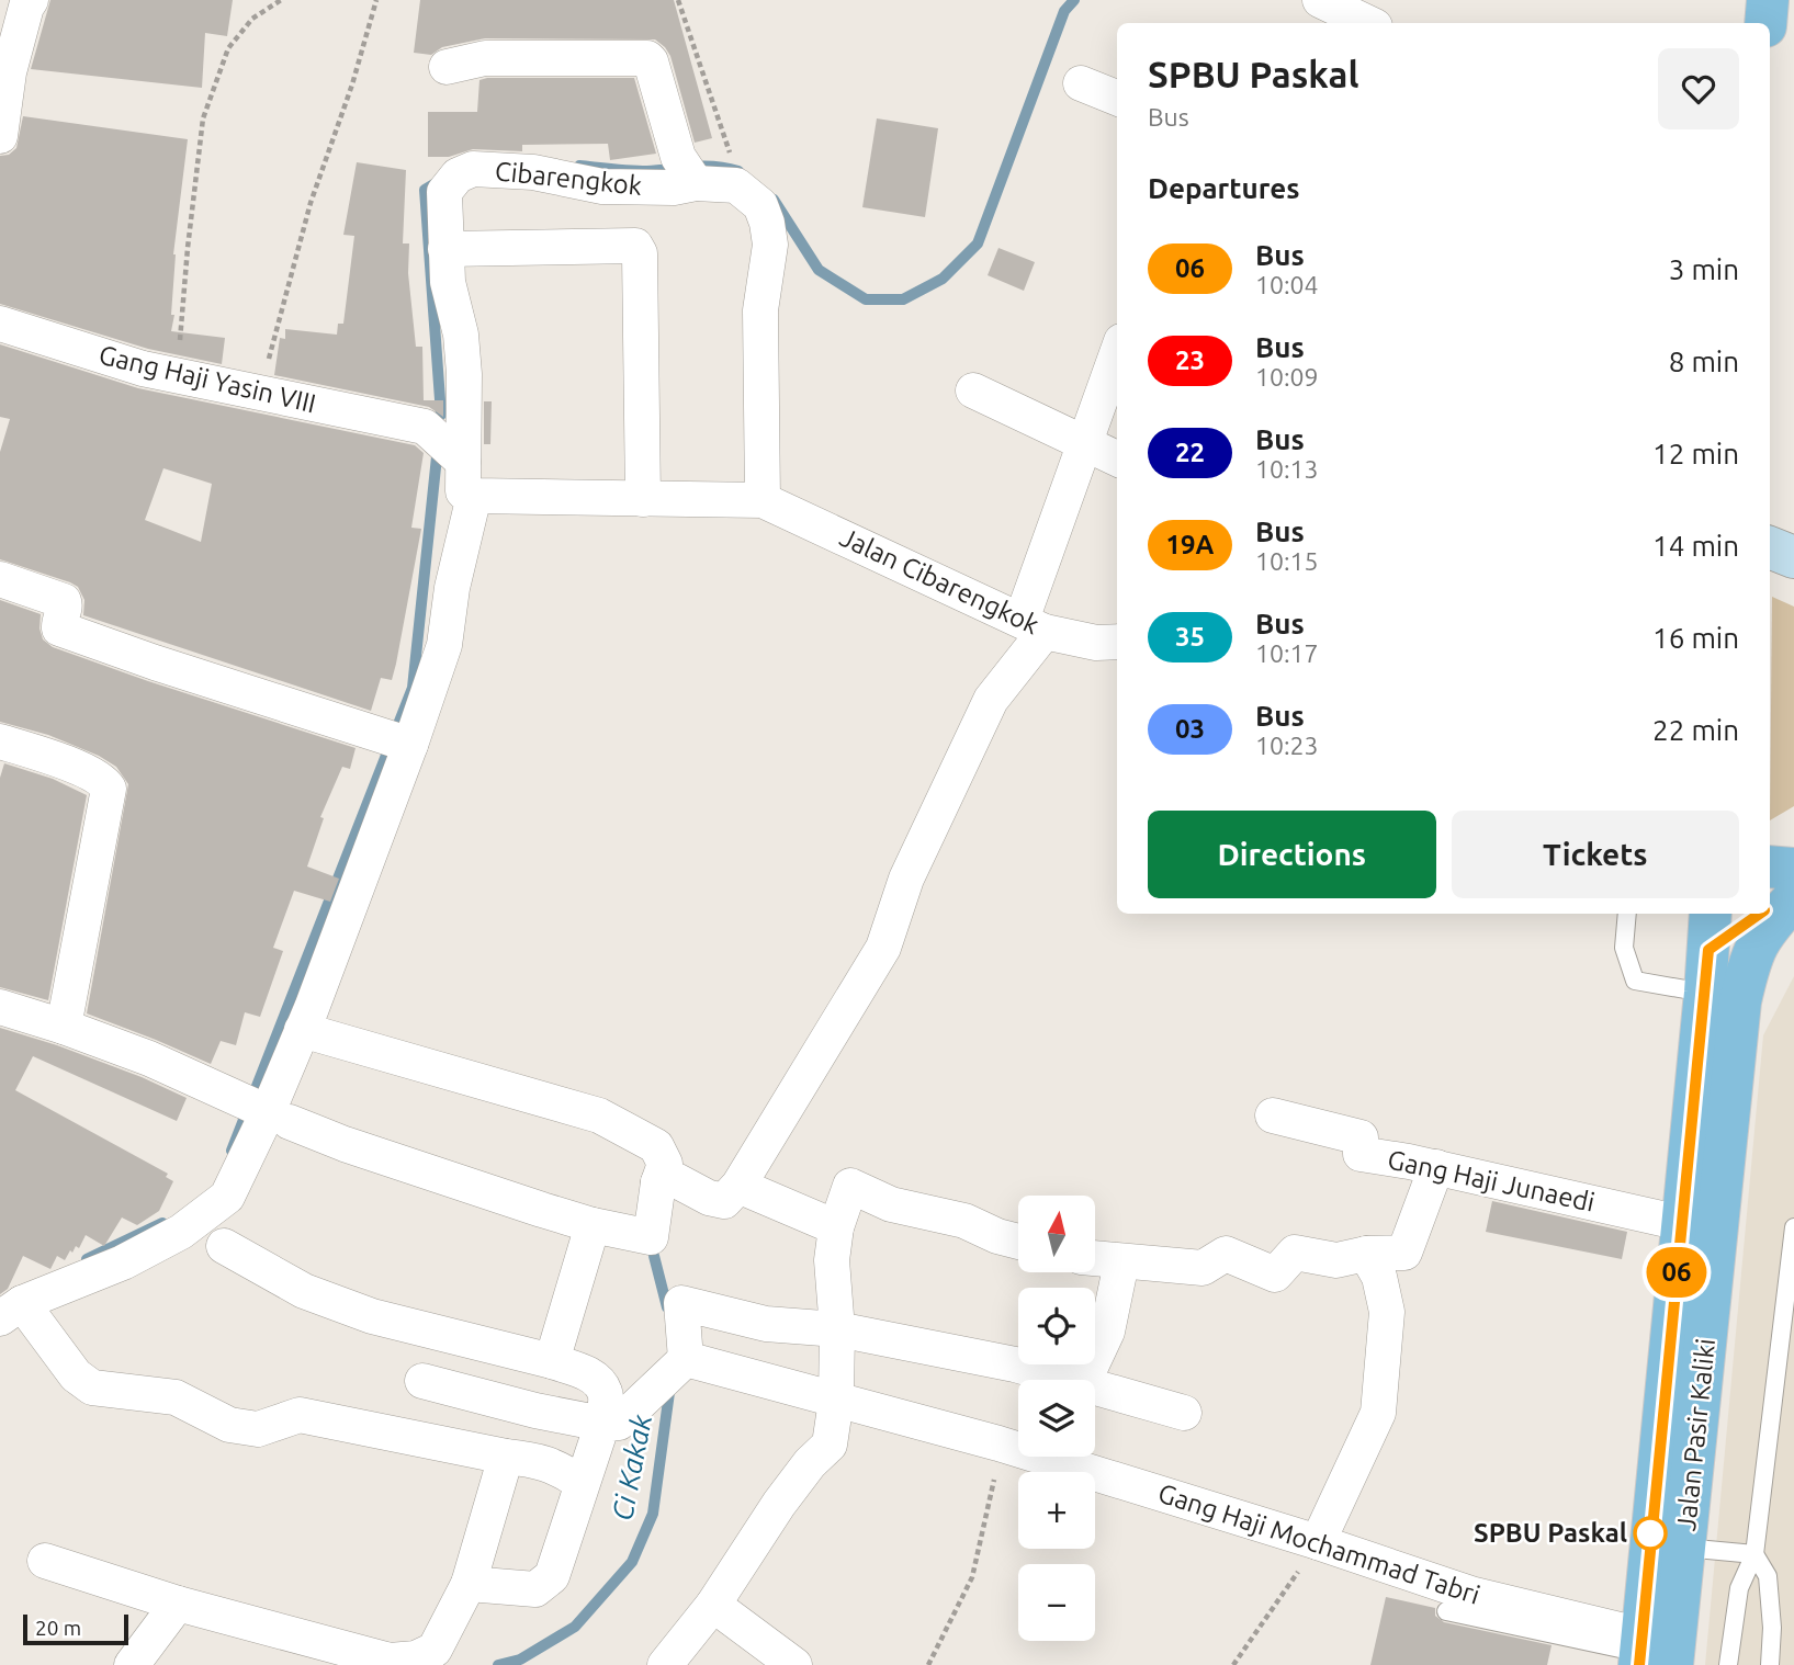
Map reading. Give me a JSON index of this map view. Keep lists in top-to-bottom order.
{
  "streets": {
    "main road": ["Jalan Pasir Kaliki"],
    "street": [
      "Cibarengkok",
      "Gang Haji Yasin VIII",
      "Jalan Cibarengkok",
      "Gang Haji Junaedi",
      "Gang Haji Mochammad Tabri"
    ]
  },
  "crossings": [
    ["Cibarengkok", "Gang Haji Yasin VIII"],
    ["Gang Haji Junaedi", "Jalan Pasir Kaliki"],
    ["Jalan Pasir Kaliki", "Gang Haji Mochammad Tabri"]
  ],
  "water": ["Ci Kakak"],
  "places": ["SPBU Paskal"],
  "lines": ["bus line 06"],
  "scale_bar": "20 m",
  "north": "top",
  "page": {
    "on_map": "06",
    "heading": [
      ["SPBU Paskal", "Bus"],
      "Departures"
    ],
    "list": [
      {
        "mark": "06",
        "name": "Bus",
        "note": "10:04",
        "value": "3 min"
      },
      {
        "mark": "23",
        "name": "Bus",
        "note": "10:09",
        "value": "8 min"
      },
      {
        "mark": "22",
        "name": "Bus",
        "note": "10:13",
        "value": "12 min"
      },
      {
        "mark": "19A",
        "name": "Bus",
        "note": "10:15",
        "value": "14 min"
      },
      {
        "mark": "35",
        "name": "Bus",
        "note": "10:17",
        "value": "16 min"
      },
      {
        "mark": "03",
        "name": "Bus",
        "note": "10:23",
        "value": "22 min"
      }
    ],
    "buttons": ["Directions", "Tickets"],
    "map_buttons": ["+", "−"],
    "scale": "20 m"
  }
}
